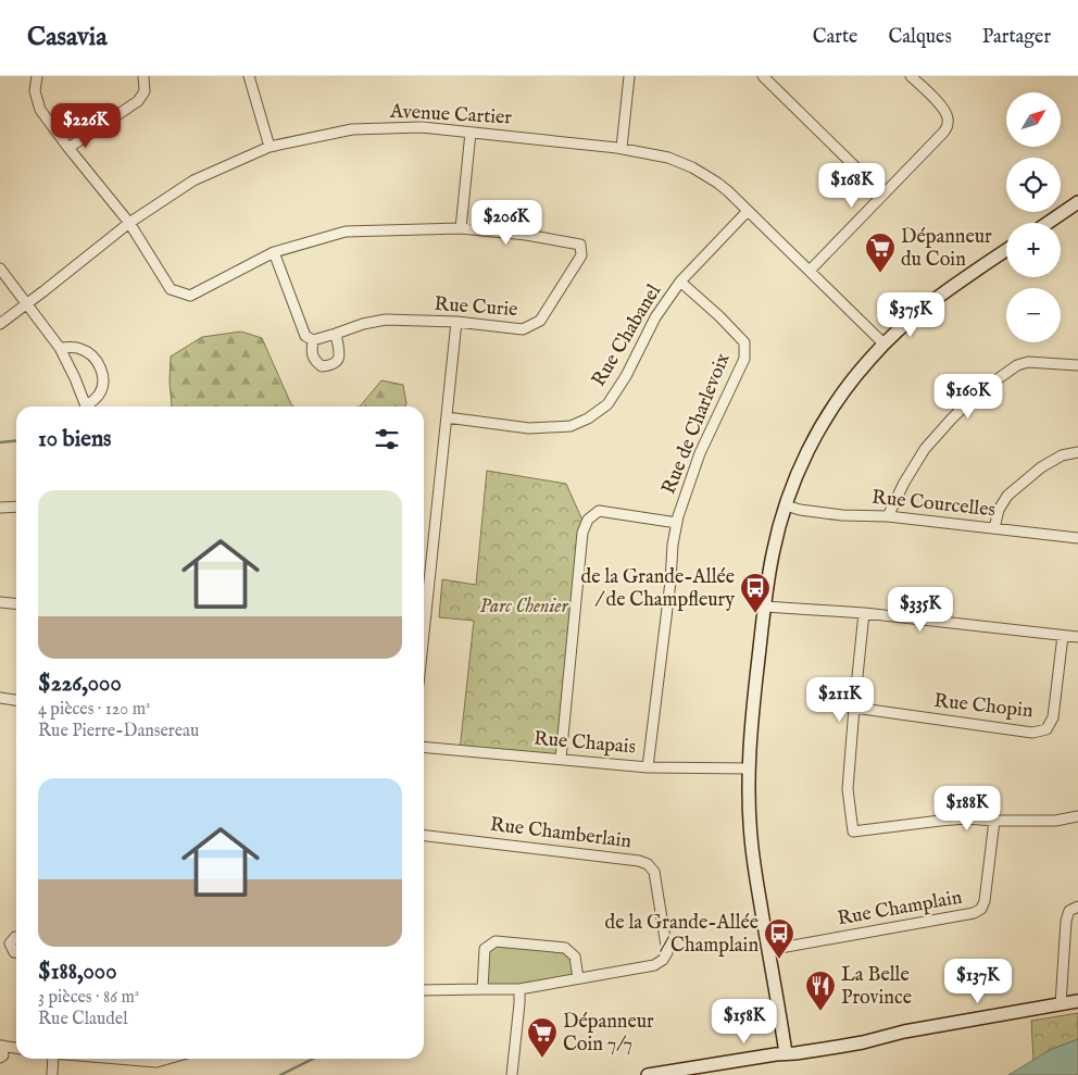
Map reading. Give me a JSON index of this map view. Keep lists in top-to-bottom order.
{
  "streets": {
    "street": [
      "Avenue Cartier",
      "Rue Curie",
      "Rue Chabanel",
      "Rue de Charlevoix",
      "Rue Courcelles",
      "Rue Chopin",
      "Rue Chapais",
      "Rue Chamberlain",
      "Rue Champlain"
    ]
  },
  "crossings": [
    ["Avenue Cartier", "Rue Curie"],
    ["Avenue Cartier", "Rue Chabanel"],
    ["Rue Chabanel", "Rue de Charlevoix"],
    ["Rue de Charlevoix", "Rue Chapais"]
  ],
  "parks": ["Parc Chenier"],
  "places": {
    "supermarket": ["Dépanneur du Coin", "Dépanneur Coin 7/7"],
    "bus stop": ["de la Grande-Allée / de Champfleury", "de la Grande-Allée / Champlain"],
    "restaurant": ["La Belle Province"]
  },
  "north": "top right",
  "page": {
    "header": "Casavia",
    "nav": ["Carte", "Calques", "Partager"],
    "map_buttons": ["+", "−"],
    "price": [
      "$226K",
      "$168K",
      "$206K",
      "$375K",
      "$160K",
      "$335K",
      "$211K",
      "$188K",
      "$137K",
      "$158K"
    ],
    "heading": "10 biens",
    "list": [
      {
        "name": "$226,000",
        "note": "4 pièces · 120 m² · Rue Pierre-Dansereau"
      },
      {
        "name": "$188,000",
        "note": "3 pièces · 86 m² · Rue Claudel"
      }
    ]
  }
}
